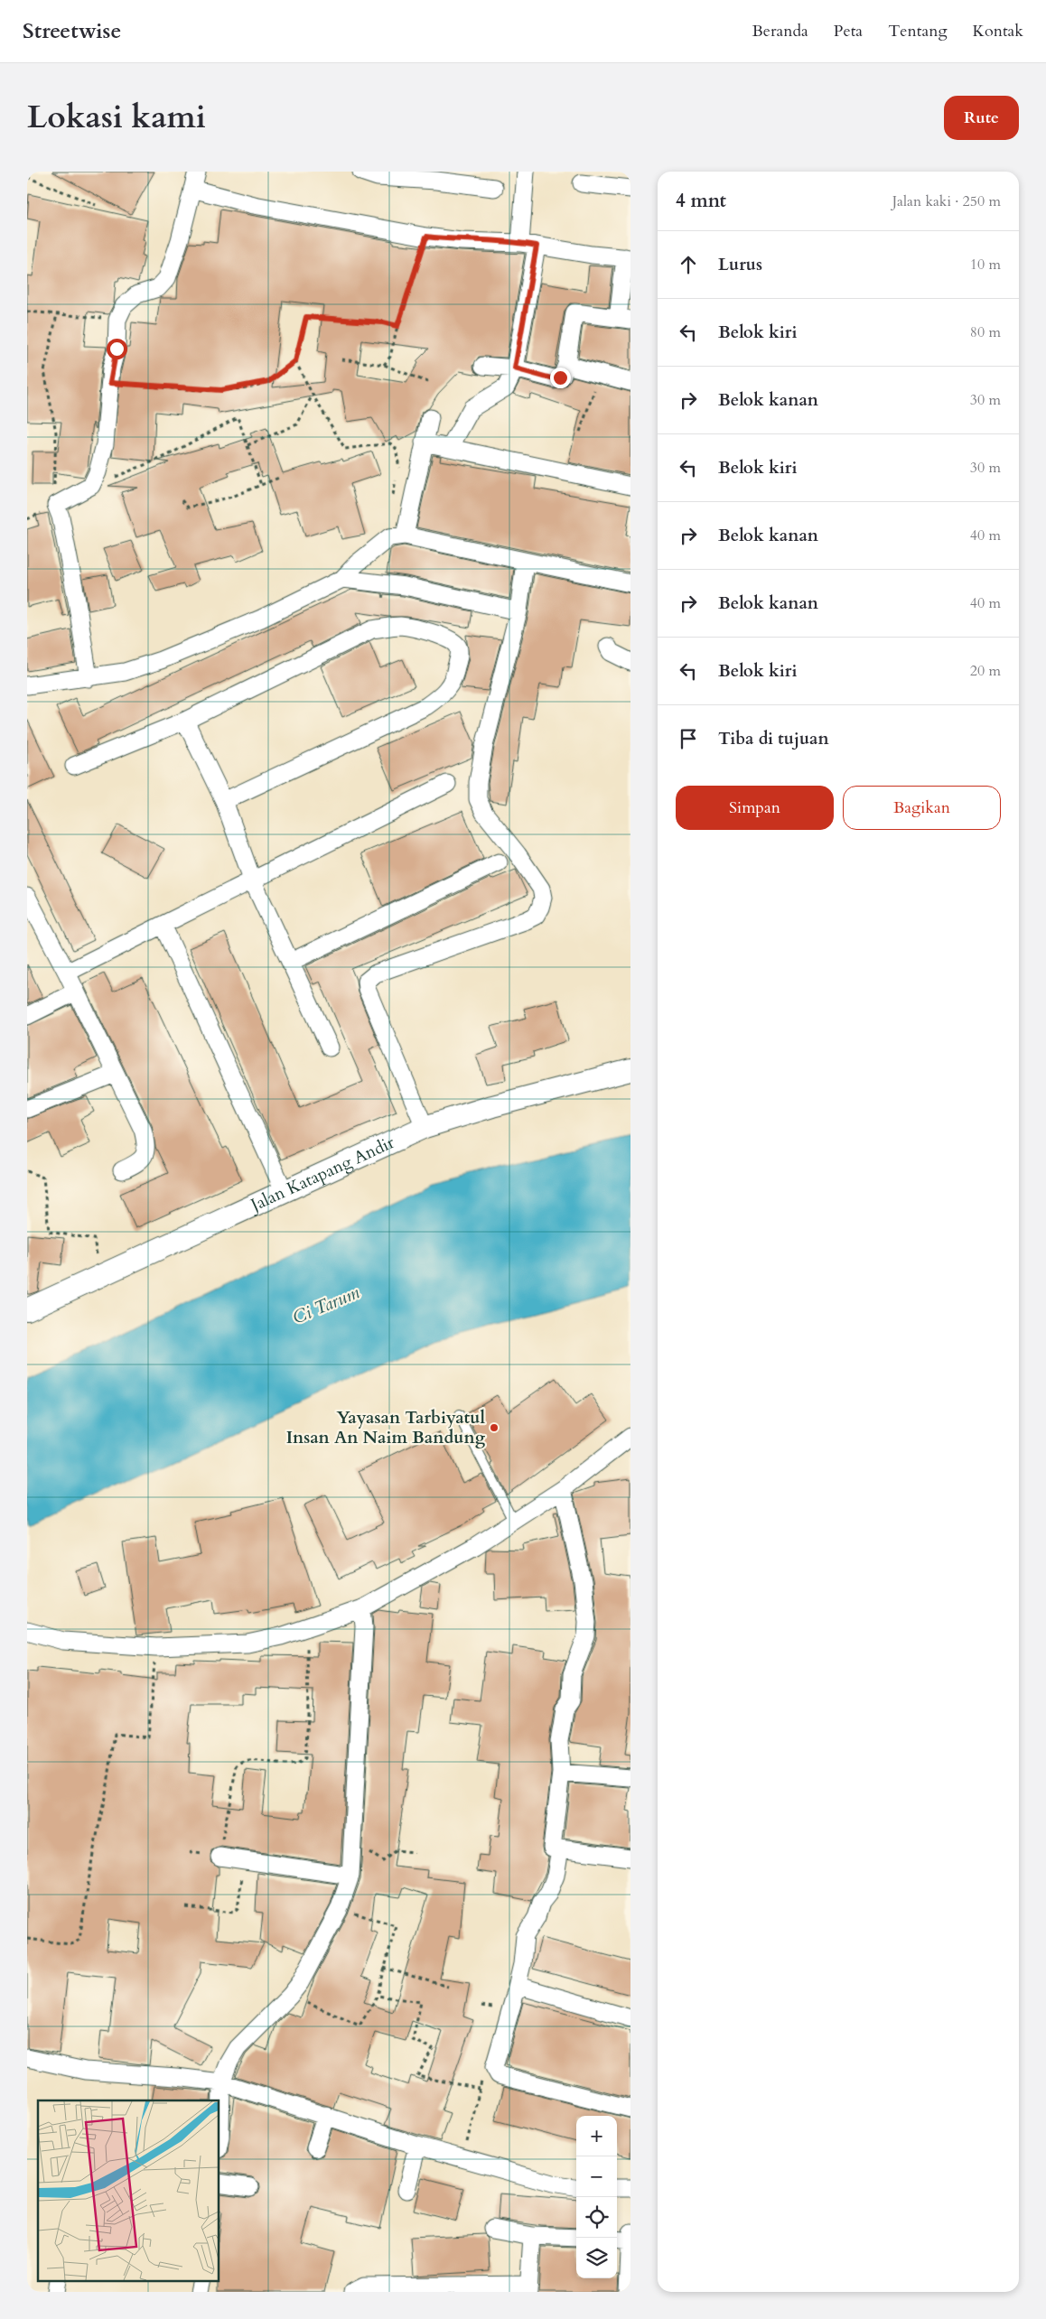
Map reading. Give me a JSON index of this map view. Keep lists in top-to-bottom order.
{
  "streets": {
    "street": ["Jalan Katapang Andir"]
  },
  "water": ["Ci Tarum"],
  "places": ["Yayasan Tarbiyatul Insan An Naim Bandung"],
  "page": {
    "header": "Streetwise",
    "nav": [
      "Beranda",
      "Peta",
      "Tentang",
      "Kontak"
    ],
    "title": "Lokasi kami",
    "buttons": [
      "Rute",
      ["Simpan", "Bagikan"]
    ],
    "heading": ["4 mnt", "Jalan kaki · 250 m"],
    "list": [
      ["Lurus", "10 m"],
      ["Belok kiri", "80 m"],
      ["Belok kanan", "30 m"],
      ["Belok kiri", "30 m"],
      ["Belok kanan", "40 m"],
      ["Belok kanan", "40 m"],
      ["Belok kiri", "20 m"],
      "Tiba di tujuan"
    ],
    "map_buttons": ["+", "−"]
  }
}
